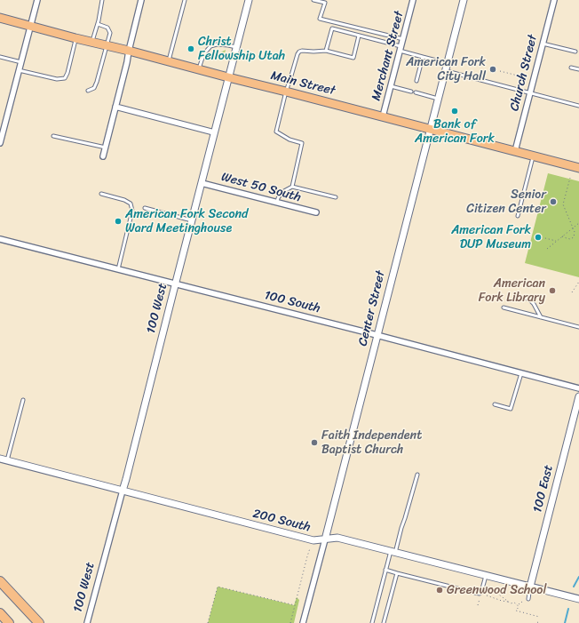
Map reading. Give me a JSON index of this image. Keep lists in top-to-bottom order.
{
  "streets": {
    "main road": ["Main Street"],
    "street": [
      "Merchant Street",
      "Church Street",
      "West 50 South",
      "100 South",
      "100 West",
      "Center Street",
      "100 East",
      "200 South"
    ]
  },
  "crossings": [
    ["Merchant Street", "Main Street"],
    ["Church Street", "Main Street"],
    ["Main Street", "100 West"],
    ["Main Street", "Center Street"],
    ["West 50 South", "100 West"],
    ["100 South", "100 West"],
    ["100 South", "Center Street"],
    ["100 West", "200 South"],
    ["Center Street", "200 South"],
    ["100 East", "200 South"]
  ],
  "places": [
    "Christ Fellowship Utah",
    "American Fork City Hall",
    "Bank of American Fork",
    "Senior Citizen Center",
    "American Fork Second Ward Meetinghouse",
    "American Fork DUP Museum",
    "American Fork Library",
    "Faith Independent Baptist Church",
    "Greenwood School"
  ]
}
